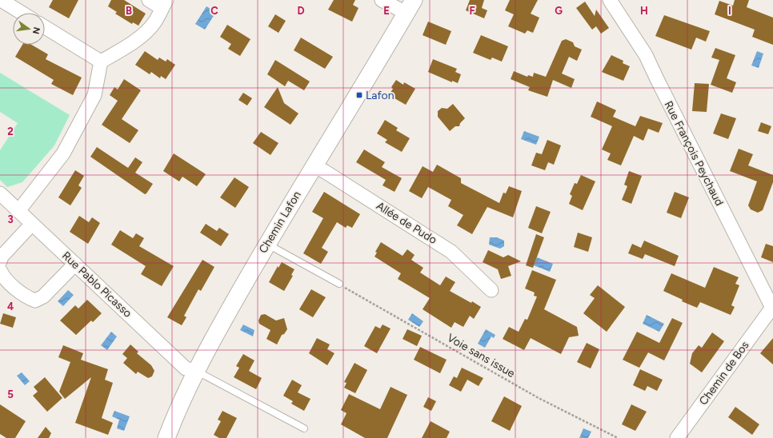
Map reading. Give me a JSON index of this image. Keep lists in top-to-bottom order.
{
  "streets": {
    "street": [
      "Rue François Peychaud",
      "Chemin Lafon",
      "Allée de Pudo",
      "Rue Pablo Picasso",
      "Chemin de Bos"
    ],
    "path": ["Voie sans issue"]
  },
  "crossings": [
    ["Rue François Peychaud", "Chemin de Bos"],
    ["Chemin Lafon", "Allée de Pudo"],
    ["Chemin Lafon", "Rue Pablo Picasso"]
  ],
  "places": {
    "transit": ["Lafon"]
  },
  "north": "right",
  "grid": {
    "columns": [
      "B",
      "C",
      "D",
      "E",
      "F",
      "G",
      "H",
      "I"
    ],
    "rows": [
      "2",
      "3",
      "4",
      "5"
    ]
  }
}
